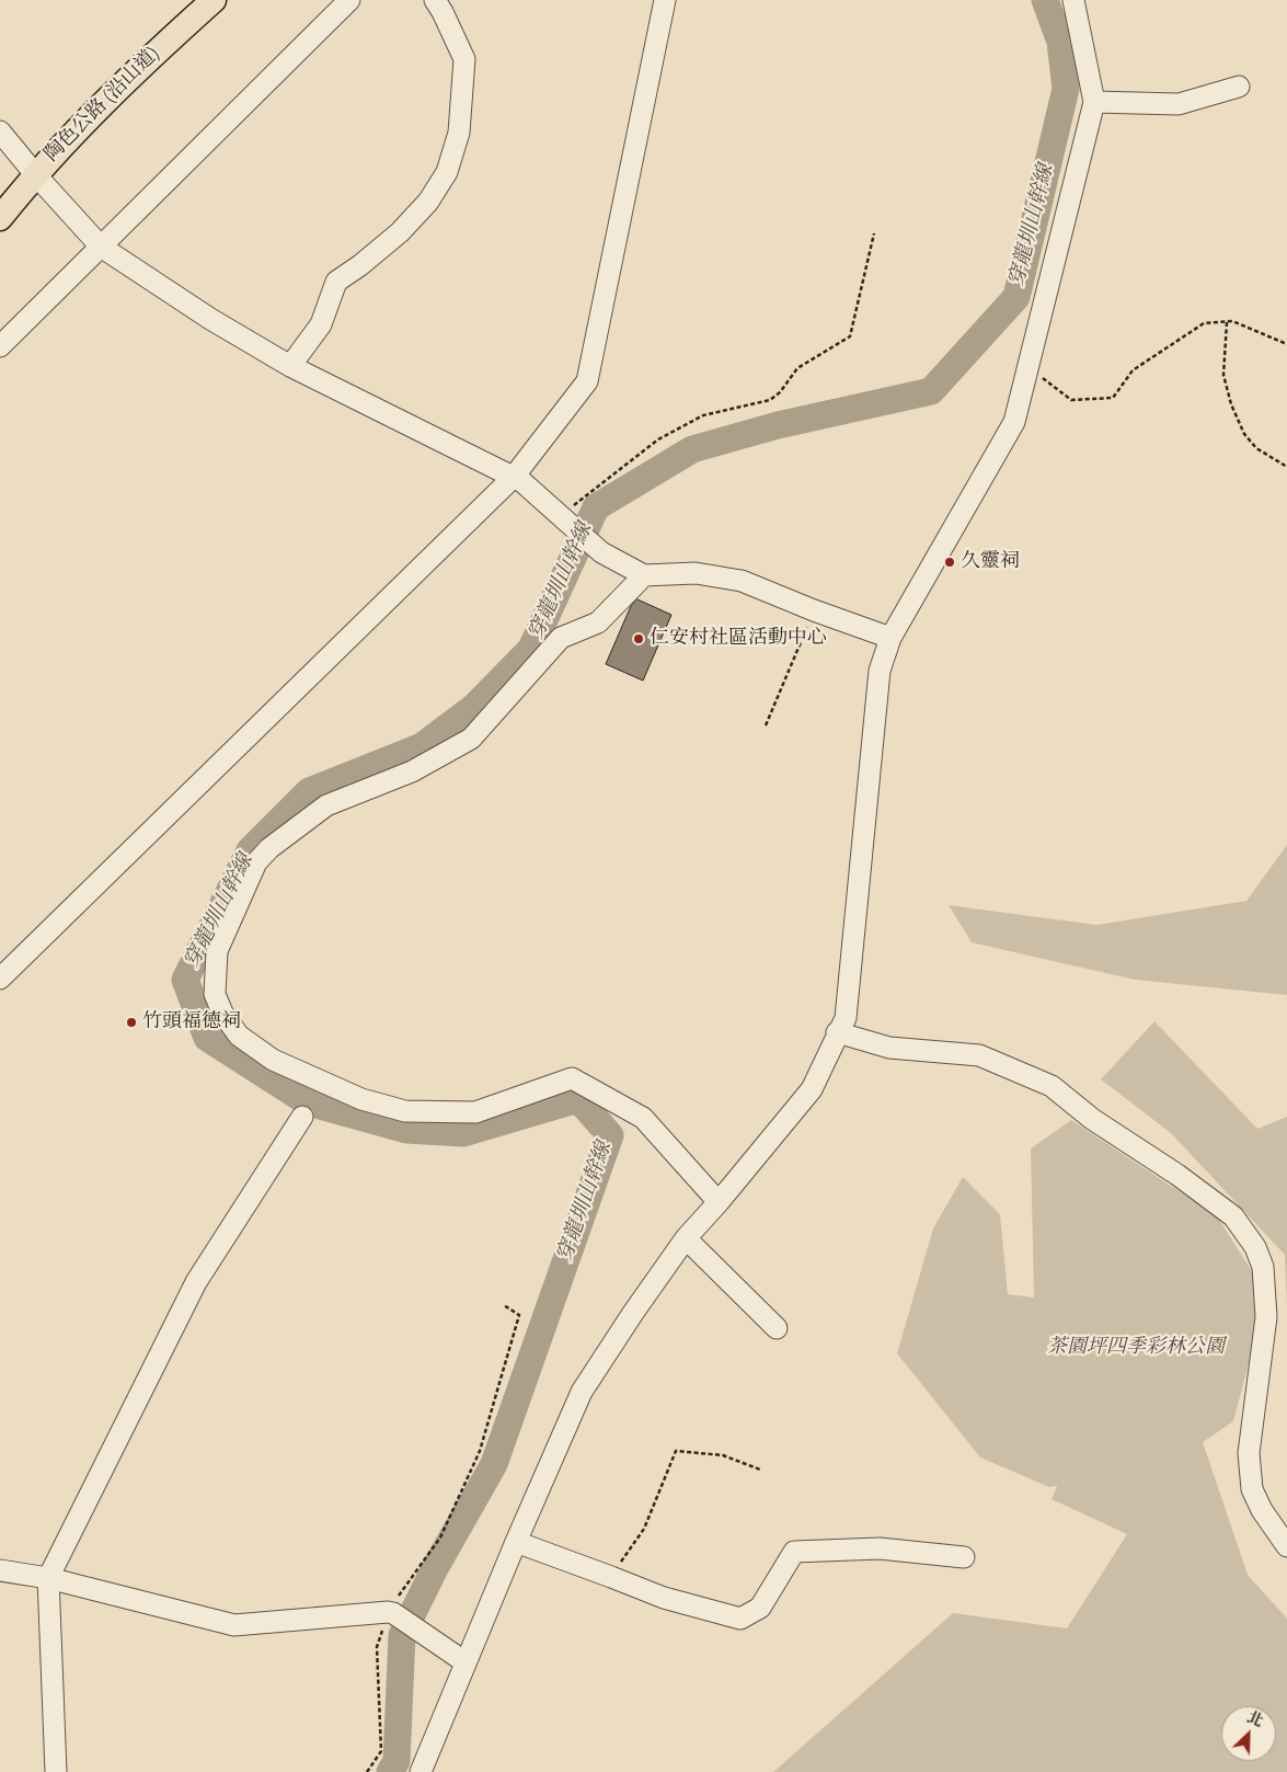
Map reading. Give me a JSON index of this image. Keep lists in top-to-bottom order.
{
  "streets": {
    "main road": ["陶色公路 (沿山道)"]
  },
  "water": ["穿龍圳山幹線"],
  "parks": ["茶園坪四季彩林公園"],
  "places": ["久靈祠", "仁安村社區活動中心", "竹頭福德祠"],
  "north": "top right"
}
